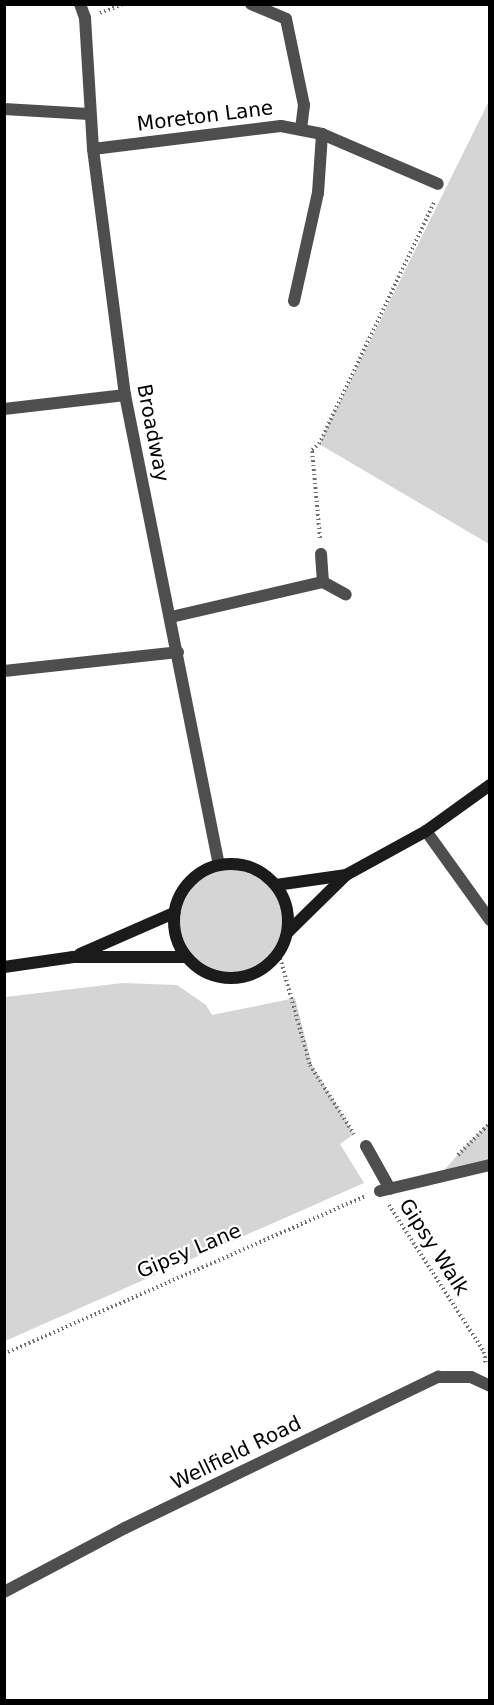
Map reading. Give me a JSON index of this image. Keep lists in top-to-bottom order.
{
  "streets": {
    "street": ["Moreton Lane", "Broadway", "Wellfield Road"],
    "path": ["Gipsy Walk", "Gipsy Lane"]
  },
  "crossings": [
    ["Moreton Lane", "Broadway"],
    ["Gipsy Walk", "Gipsy Lane"],
    ["Gipsy Walk", "Wellfield Road"]
  ]
}
